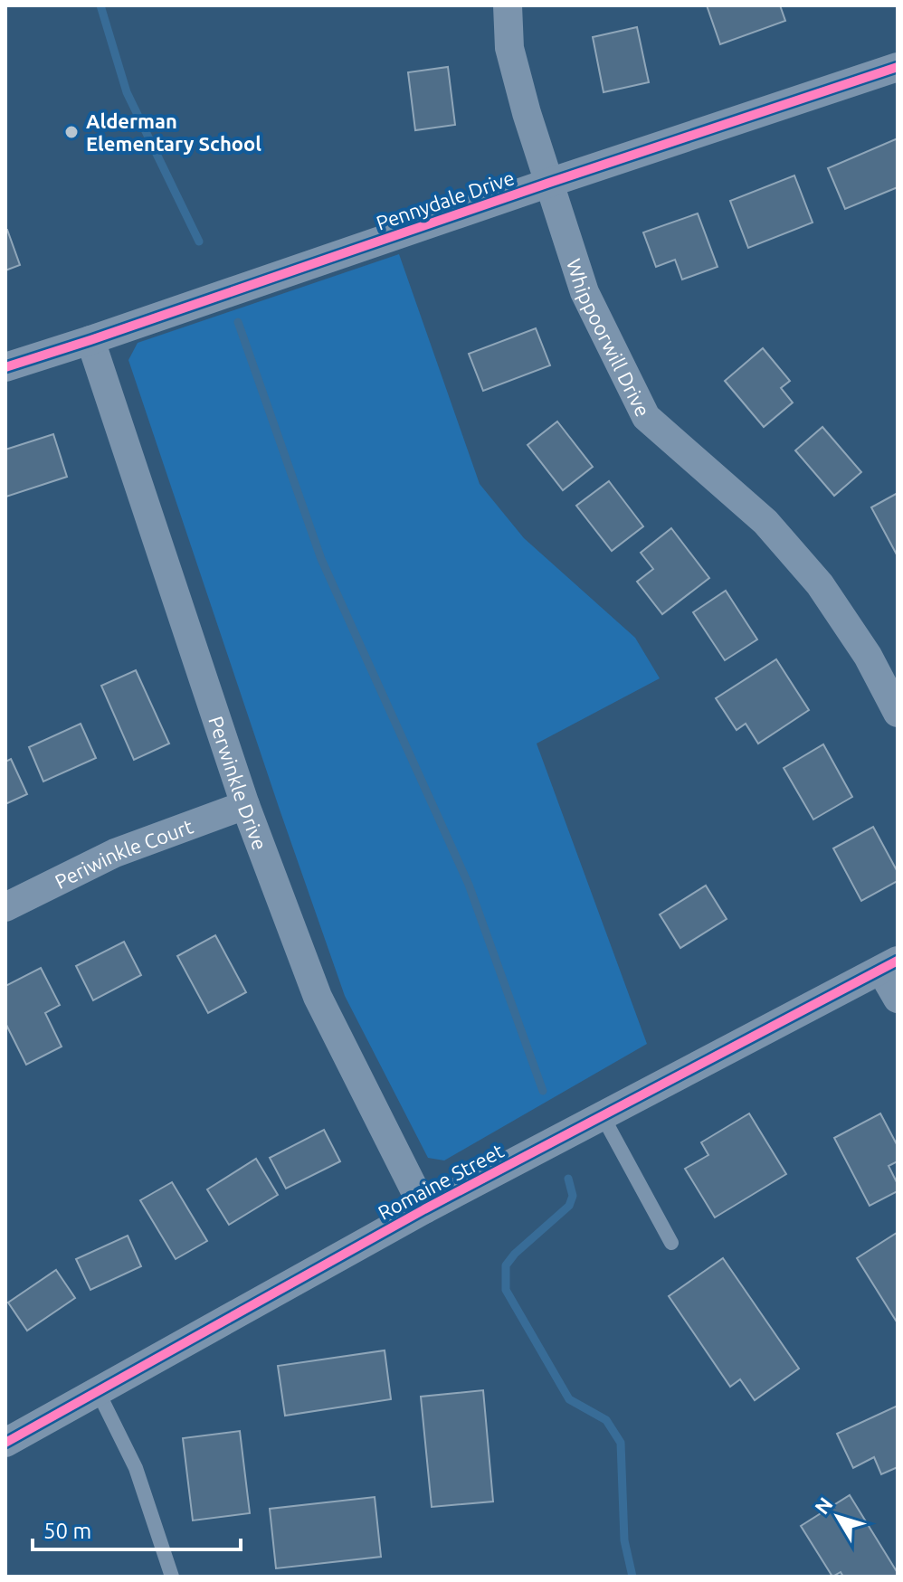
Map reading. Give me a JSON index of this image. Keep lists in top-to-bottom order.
{
  "streets": {
    "street": [
      "Pennydale Drive",
      "Whippoorwill Drive",
      "Perwinkle Drive",
      "Periwinkle Court",
      "Romaine Street"
    ]
  },
  "crossings": [
    ["Pennydale Drive", "Whippoorwill Drive"],
    ["Pennydale Drive", "Perwinkle Drive"],
    ["Perwinkle Drive", "Periwinkle Court"],
    ["Perwinkle Drive", "Romaine Street"]
  ],
  "places": ["Alderman Elementary School"],
  "scale_bar": "50 m",
  "north": "top left"
}
